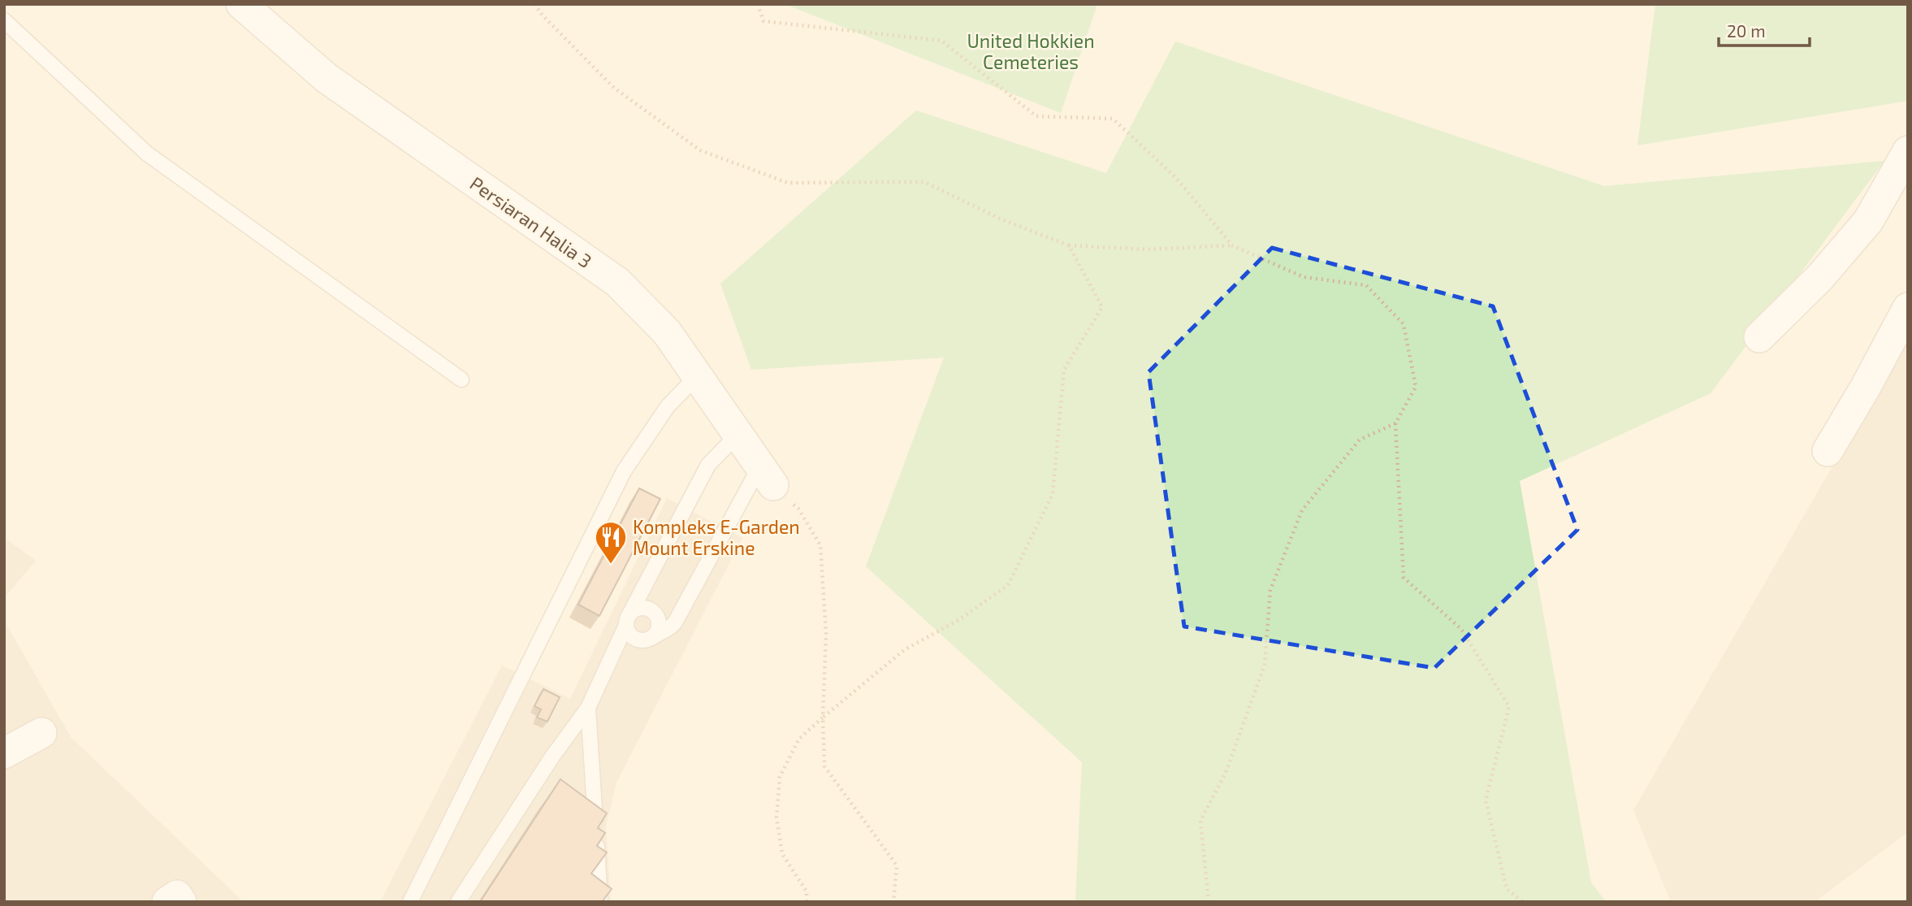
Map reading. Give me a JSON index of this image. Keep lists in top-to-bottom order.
{
  "streets": {
    "street": ["Persiaran Halia 3"]
  },
  "parks": ["United Hokkien Cemeteries"],
  "places": {
    "restaurant": ["Kompleks E-Garden Mount Erskine"]
  },
  "scale_bar": "20 m"
}
